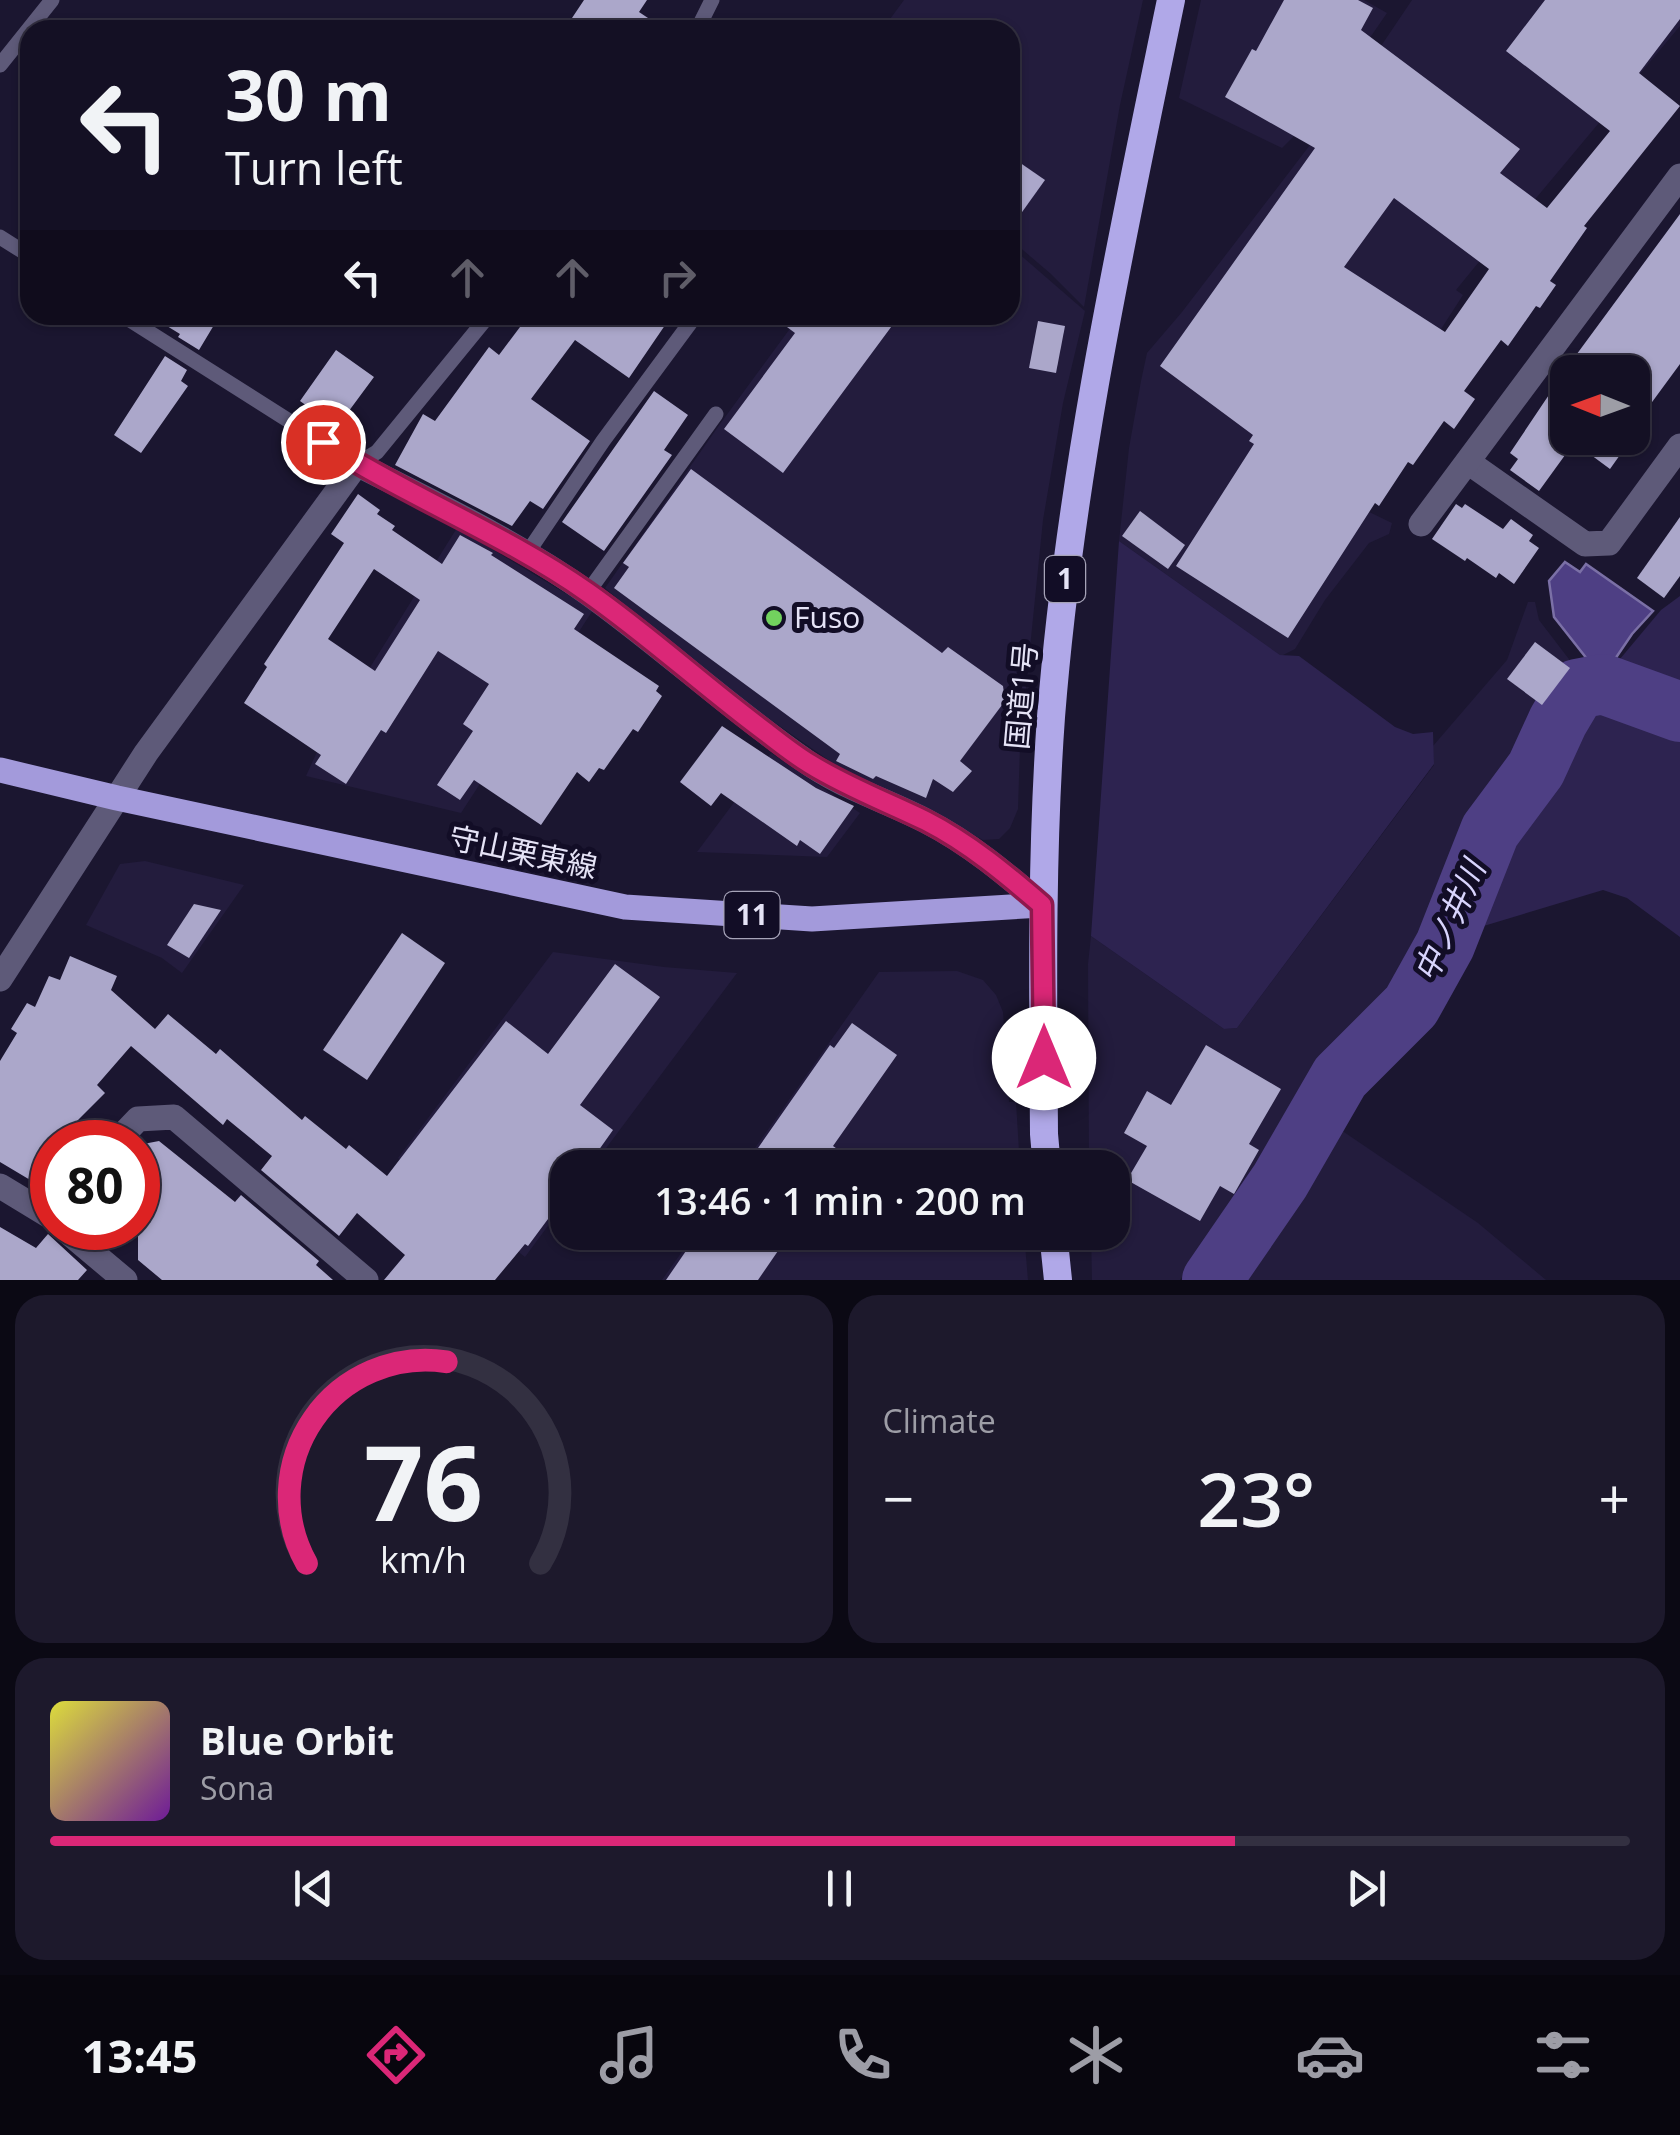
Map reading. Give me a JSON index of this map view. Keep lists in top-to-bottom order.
{
  "streets": {
    "highway": ["1", "国道1号"],
    "main road": ["守山栗東線", "11"]
  },
  "crossings": [
    ["国道1号", "守山栗東線"]
  ],
  "water": ["中ノ井川"],
  "places": ["Fuso"],
  "north": "left",
  "page": {
    "turn": ["30 m", "Turn left"],
    "limit": "80",
    "trip": "13:46 · 1 min · 200 m",
    "tile": "Climate",
    "heat": ["−", "23°", "+"],
    "song": ["Blue Orbit", "Sona"],
    "tabs": "13:45",
    "gauge": ["76", "km/h"]
  }
}
